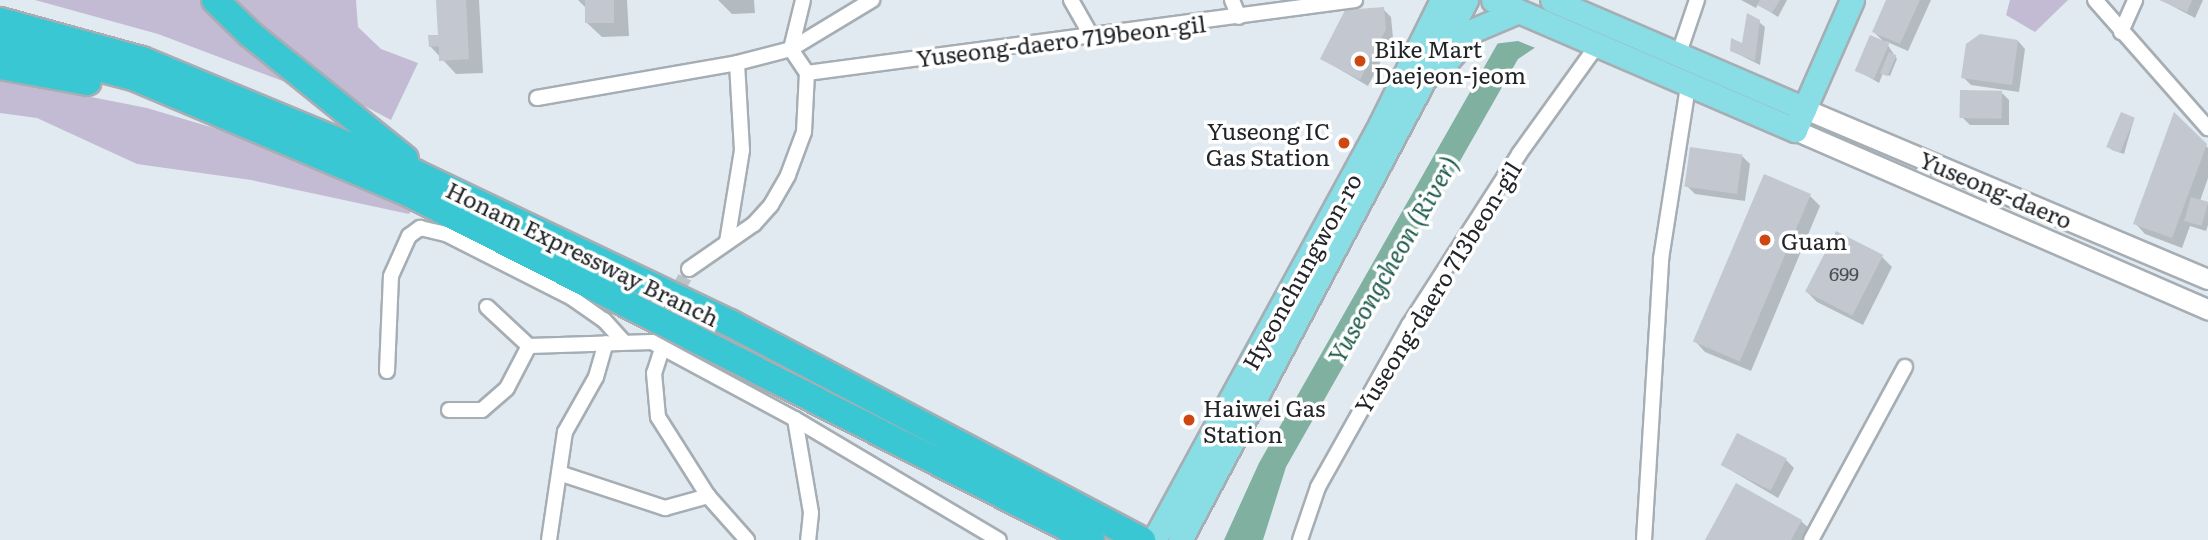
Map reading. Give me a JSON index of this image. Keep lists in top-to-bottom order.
{
  "streets": {
    "highway": ["Honam Expressway Branch"],
    "main road": ["Yuseong-daero", "Hyeonchungwon-ro"],
    "street": ["Yuseong-daero 719beon-gil", "Yuseong-daero 713beon-gil"]
  },
  "crossings": [
    ["Yuseong-daero", "Yuseong-daero 713beon-gil"],
    ["Honam Expressway Branch", "Hyeonchungwon-ro"]
  ],
  "water": ["Yuseongcheon (River)"],
  "places": [
    "Bike Mart Daejeon-jeom",
    "Yuseong IC Gas Station",
    "Guam",
    "Haiwei Gas Station"
  ],
  "house_numbers": ["699"]
}
